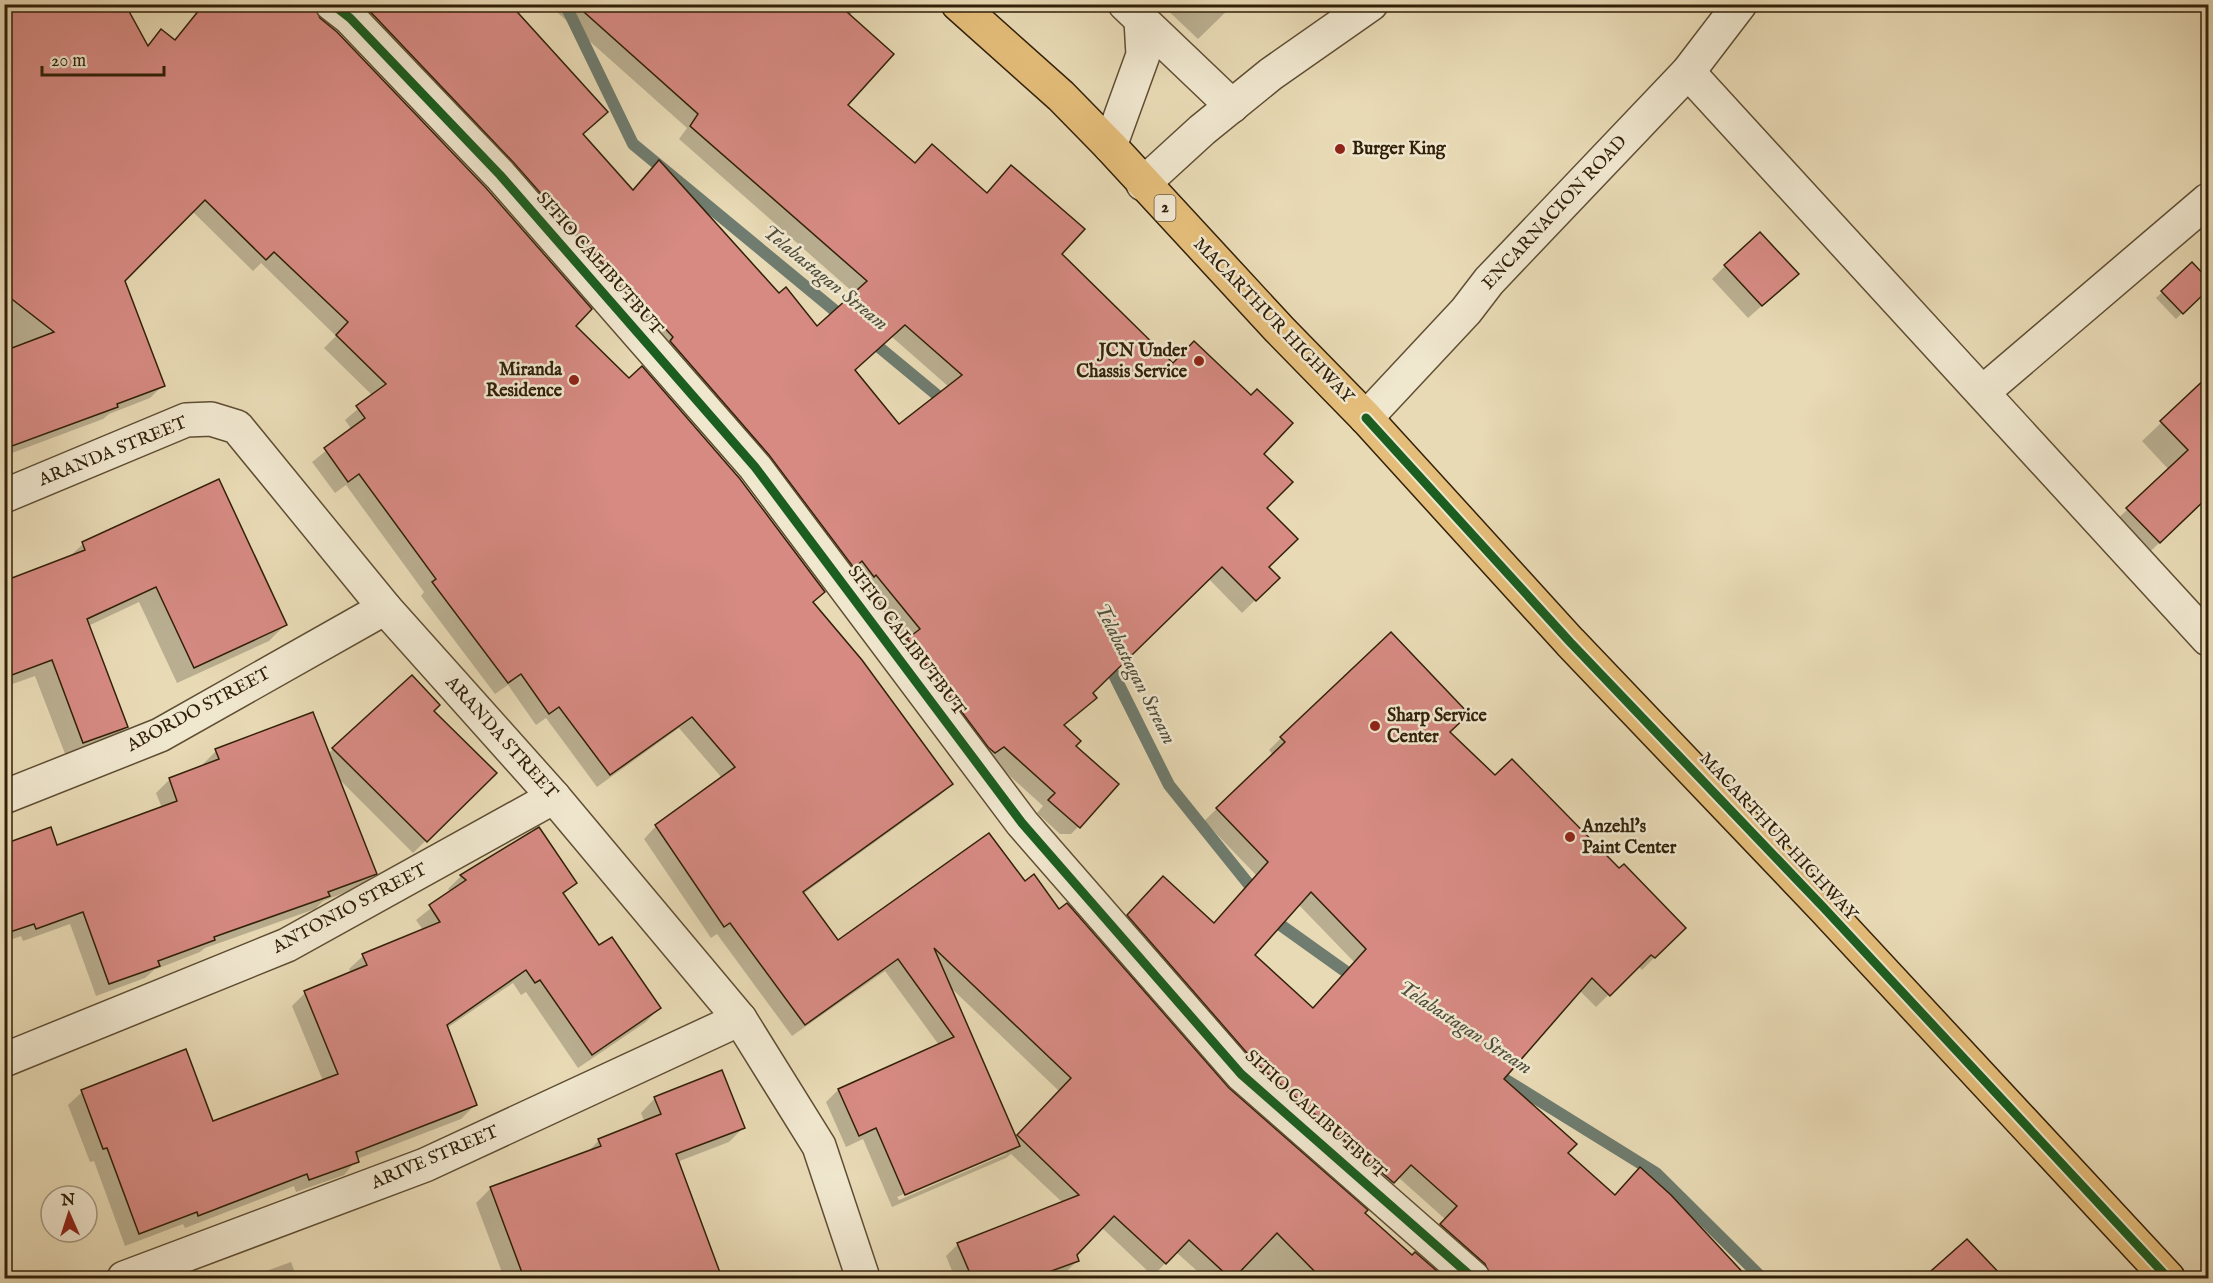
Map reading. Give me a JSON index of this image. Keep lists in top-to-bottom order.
{
  "streets": {
    "highway": ["2", "MACARTHUR HIGHWAY"],
    "street": [
      "ENCARNACION ROAD",
      "SITIO CALIBUTBUT",
      "ARANDA STREET",
      "ABORDO STREET",
      "ANTONIO STREET",
      "ARIVE STREET"
    ]
  },
  "crossings": [
    ["ENCARNACION ROAD", "MACARTHUR HIGHWAY"],
    ["ARANDA STREET", "ABORDO STREET"],
    ["ARANDA STREET", "ANTONIO STREET"],
    ["ARANDA STREET", "ARIVE STREET"]
  ],
  "water": ["Telabastagan Stream"],
  "places": [
    "Burger King",
    "JCN Under Chassis Service",
    "Miranda Residence",
    "Sharp Service Center",
    "Anzehl's Paint Center"
  ],
  "scale_bar": "20 m",
  "north": "top"
}
